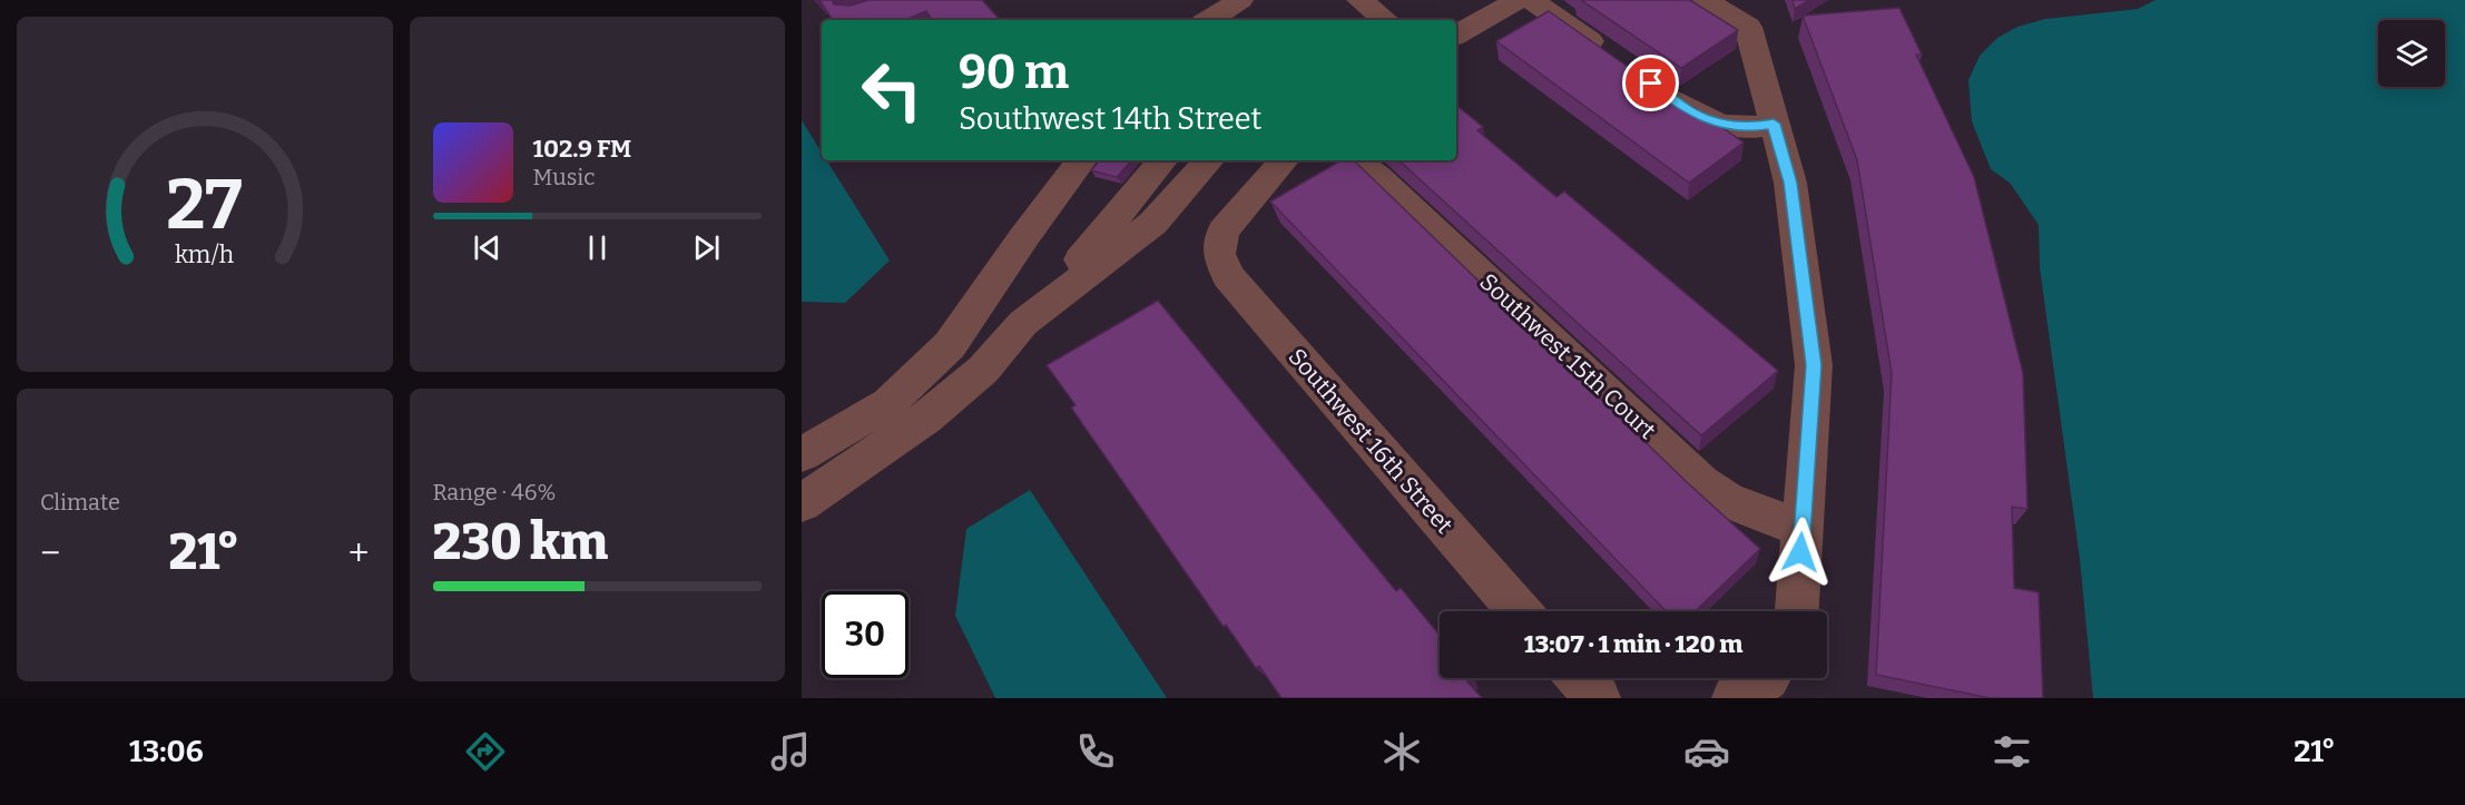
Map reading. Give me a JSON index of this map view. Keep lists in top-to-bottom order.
{
  "streets": {
    "street": ["Southwest 15th Court", "Southwest 16th Street"]
  },
  "page": {
    "turn": ["90 m", "Southwest 14th Street"],
    "song": ["102.9 FM", "Music"],
    "tile": [
      "Climate",
      ["Range · 46%", "230 km"]
    ],
    "heat": ["−", "21°", "+"],
    "limit": "30",
    "trip": "13:07 · 1 min · 120 m",
    "tabs": ["13:06", "21°"],
    "gauge": ["27", "km/h"]
  }
}
